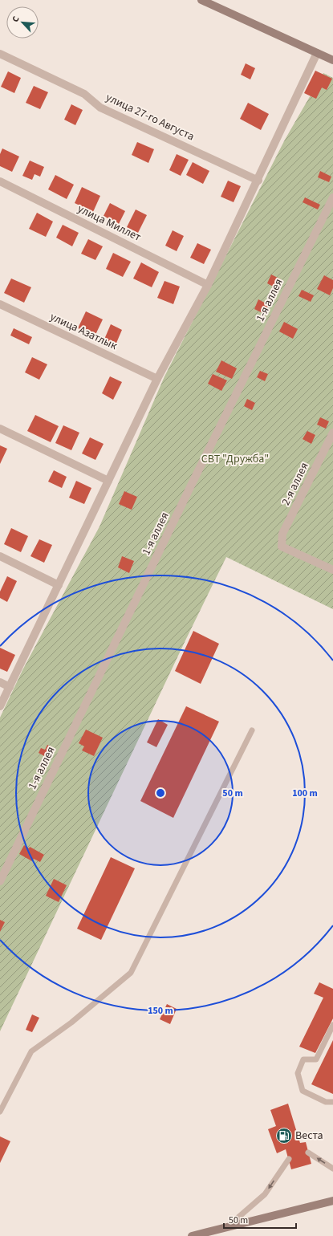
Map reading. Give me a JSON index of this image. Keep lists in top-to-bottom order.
{
  "streets": {
    "street": [
      "улица 27-го Августа",
      "улица Миллет",
      "1-я аллея",
      "улица Азатлык",
      "2-я аллея"
    ]
  },
  "parks": ["СВТ \"Дружба\""],
  "places": {
    "fuel station": ["Веста"]
  },
  "scale_bar": "50 m",
  "north": "top left",
  "rings": ["50 m", "100 m", "150 m"]
}
